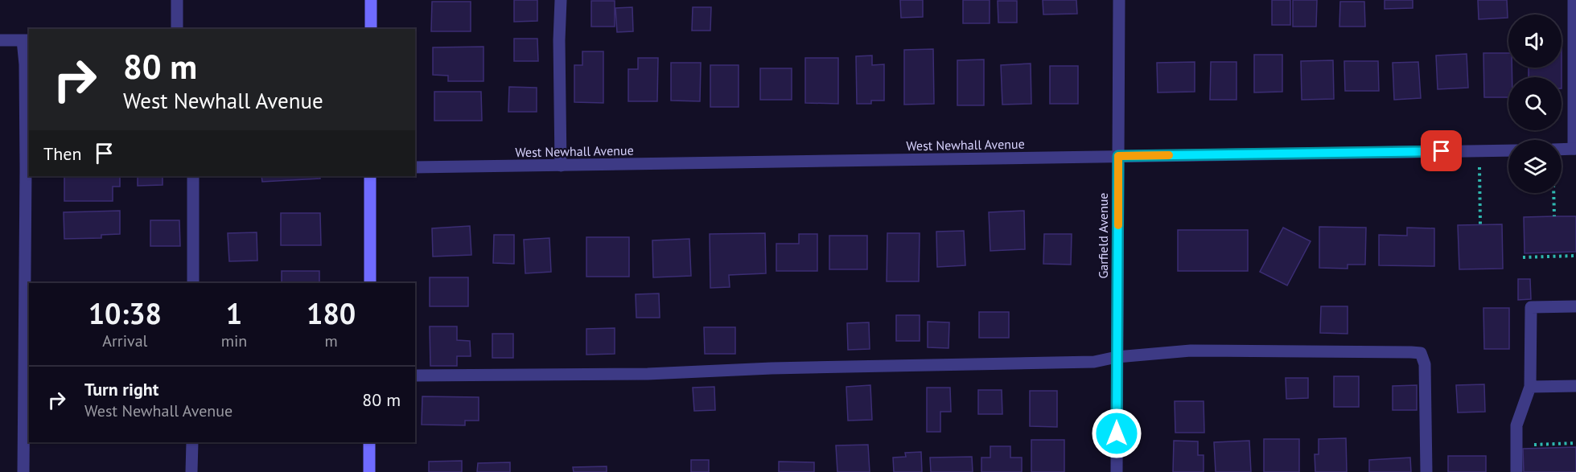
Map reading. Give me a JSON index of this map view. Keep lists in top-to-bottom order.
{
  "streets": {
    "street": ["West Newhall Avenue", "Garfield Avenue"]
  },
  "crossings": [
    ["West Newhall Avenue", "Garfield Avenue"]
  ],
  "page": {
    "turn": ["80 m", "West Newhall Avenue"],
    "then": "Then",
    "eta": [
      "10:38",
      "Arrival",
      "1",
      "min",
      "180",
      "m"
    ],
    "list": [
      {
        "name": "Turn right",
        "note": "West Newhall Avenue",
        "value": "80 m"
      }
    ]
  }
}
